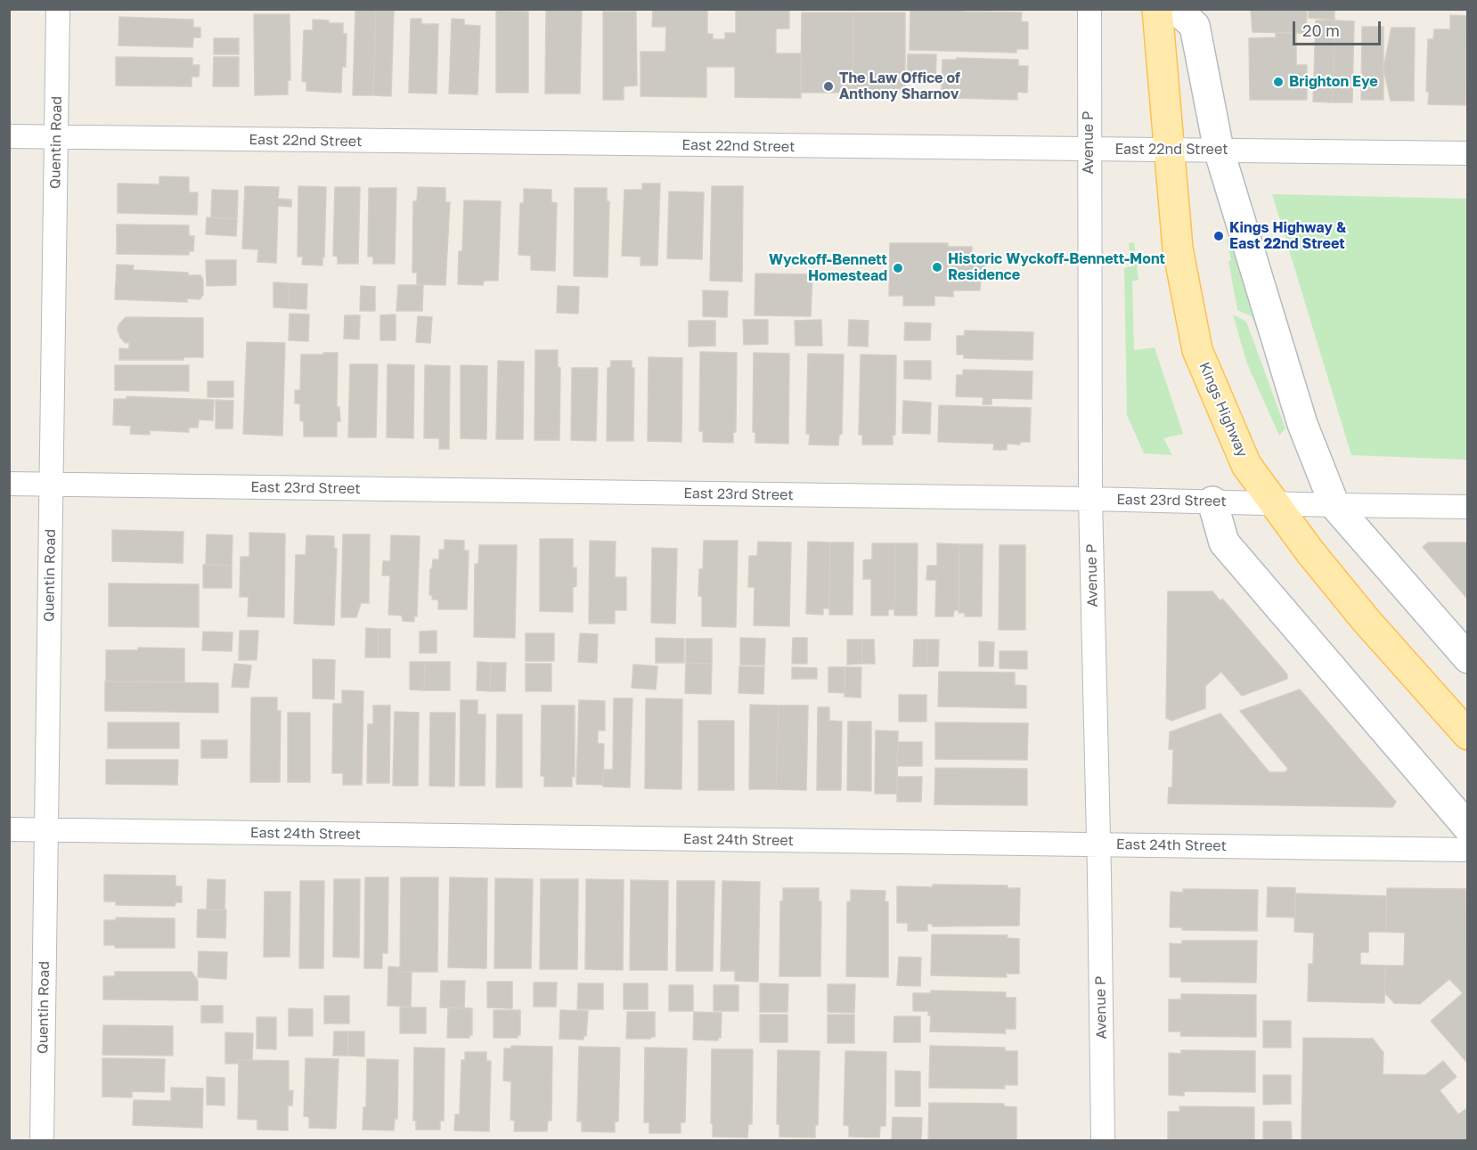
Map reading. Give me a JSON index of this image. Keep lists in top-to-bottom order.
{
  "streets": {
    "main road": ["Kings Highway"],
    "street": [
      "East 22nd Street",
      "Quentin Road",
      "Avenue P",
      "East 23rd Street",
      "East 24th Street"
    ]
  },
  "crossings": [
    ["East 22nd Street", "Quentin Road"],
    ["East 22nd Street", "Avenue P"],
    ["East 22nd Street", "Kings Highway"],
    ["Quentin Road", "East 23rd Street"],
    ["Quentin Road", "East 24th Street"],
    ["Avenue P", "East 23rd Street"],
    ["Avenue P", "East 24th Street"],
    ["Kings Highway", "East 23rd Street"]
  ],
  "places": [
    "Brighton Eye",
    "The Law Office of Anthony Sharnov",
    "Kings Highway & East 22nd Street",
    "Historic Wyckoff-Bennett-Mont Residence",
    "Wyckoff-Bennett Homestead"
  ],
  "scale_bar": "20 m"
}
